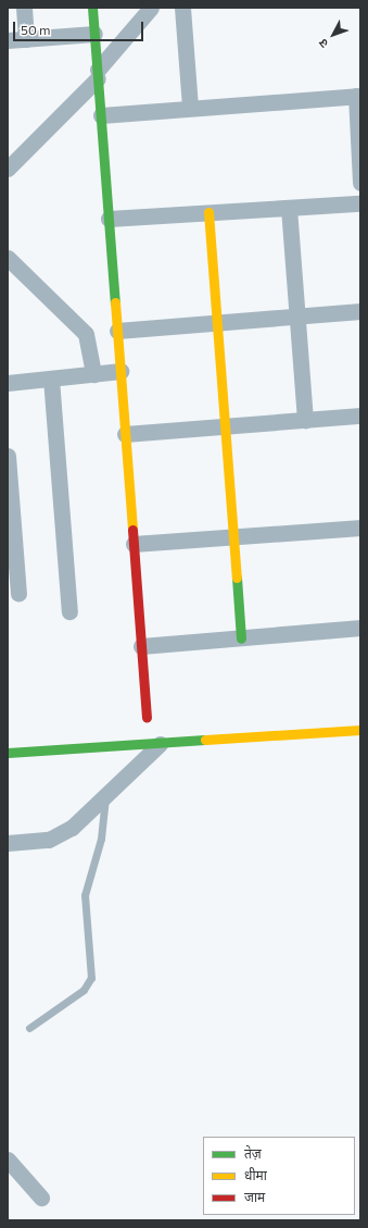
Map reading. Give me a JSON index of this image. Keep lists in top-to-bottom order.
{
  "legend": ["तेज़", "धीमा", "जाम"],
  "scale_bar": "50 m",
  "north": "bottom left"
}
